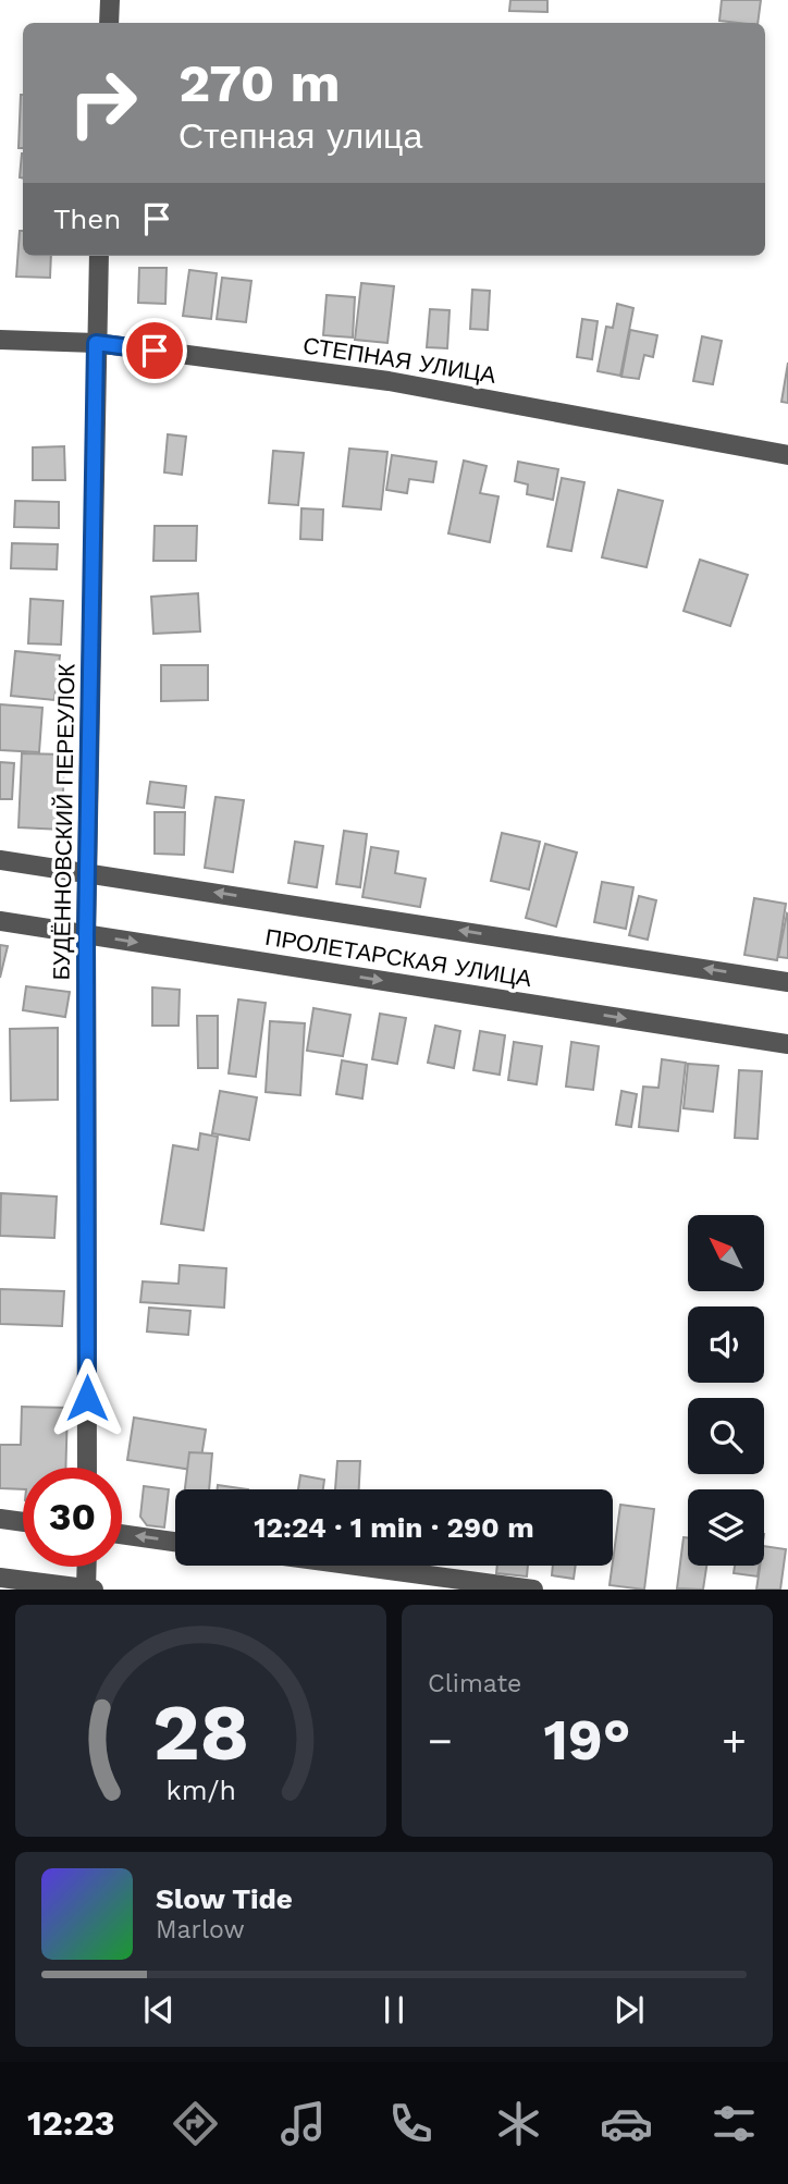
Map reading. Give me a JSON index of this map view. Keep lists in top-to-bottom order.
{
  "streets": {
    "street": ["СТЕПНАЯ УЛИЦА", "БУДЁННОВСКИЙ ПЕРЕУЛОК", "ПРОЛЕТАРСКАЯ УЛИЦА"]
  },
  "crossings": [
    ["СТЕПНАЯ УЛИЦА", "БУДЁННОВСКИЙ ПЕРЕУЛОК"],
    ["БУДЁННОВСКИЙ ПЕРЕУЛОК", "ПРОЛЕТАРСКАЯ УЛИЦА"]
  ],
  "north": "top left",
  "page": {
    "turn": ["270 m", "Степная улица"],
    "then": "Then",
    "limit": "30",
    "trip": "12:24 · 1 min · 290 m",
    "tile": "Climate",
    "heat": ["−", "19°", "+"],
    "song": ["Slow Tide", "Marlow"],
    "tabs": "12:23",
    "gauge": ["28", "km/h"]
  }
}
